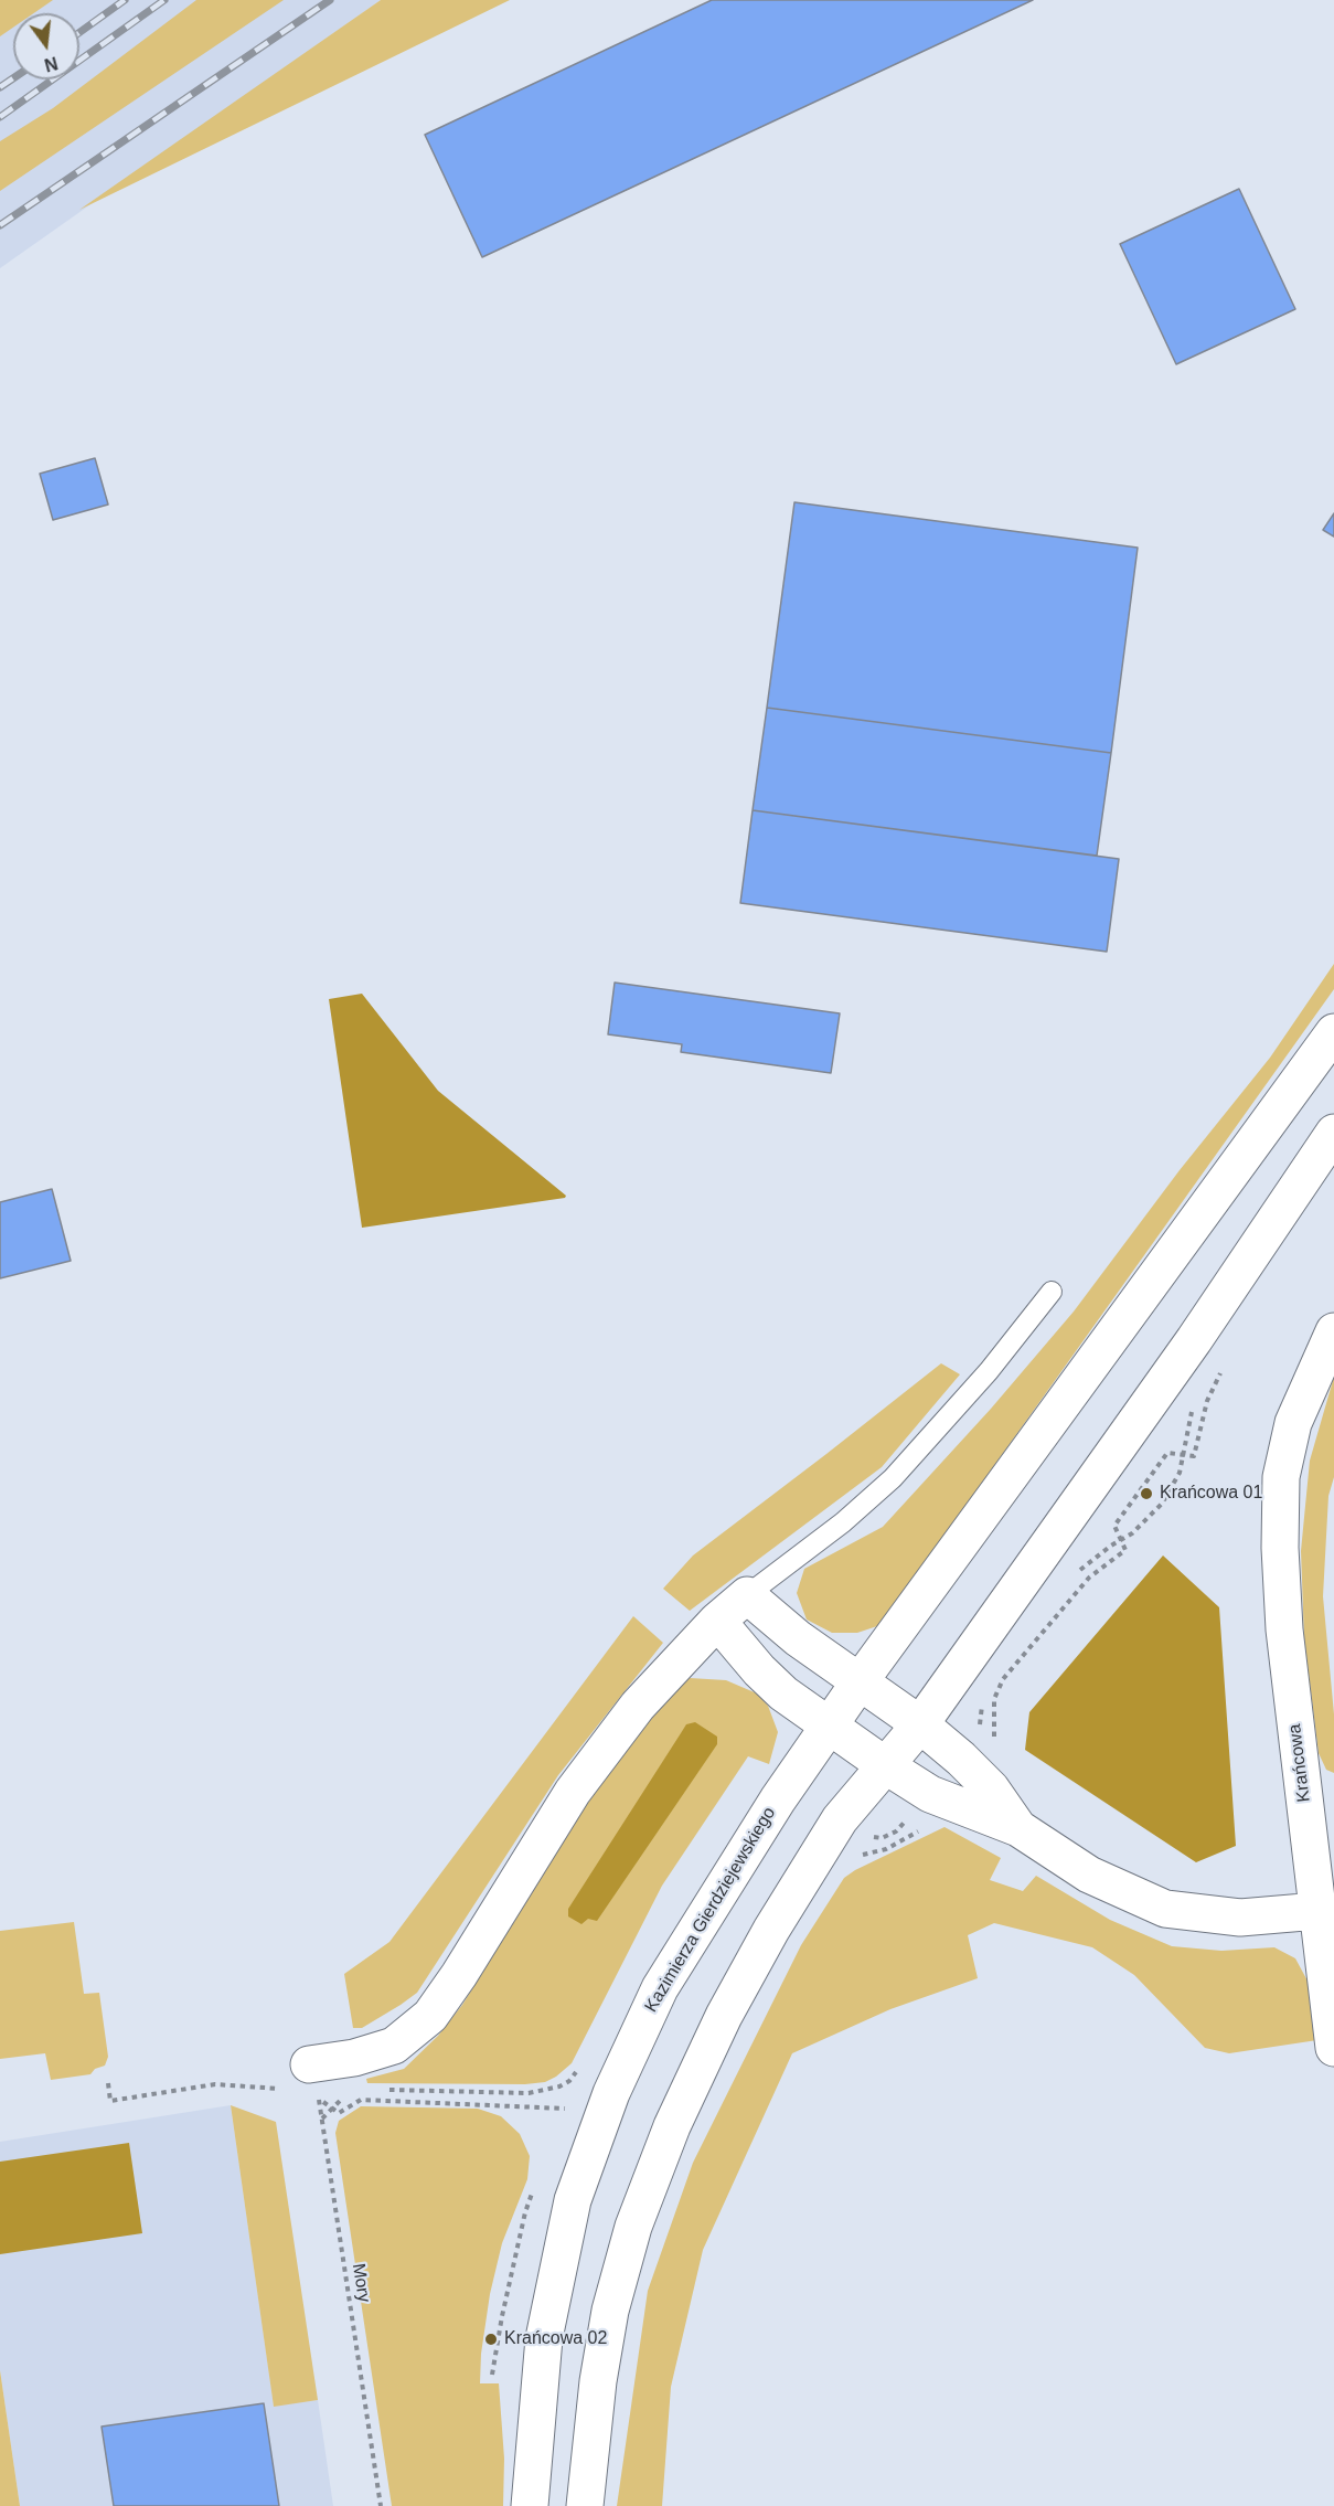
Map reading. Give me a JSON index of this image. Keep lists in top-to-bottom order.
{
  "streets": {
    "street": ["Krańcowa", "Kazimierza Gierdziejewskiego"],
    "path": ["Mory"]
  },
  "places": ["Krańcowa 01", "Krańcowa 02"],
  "north": "bottom"
}
